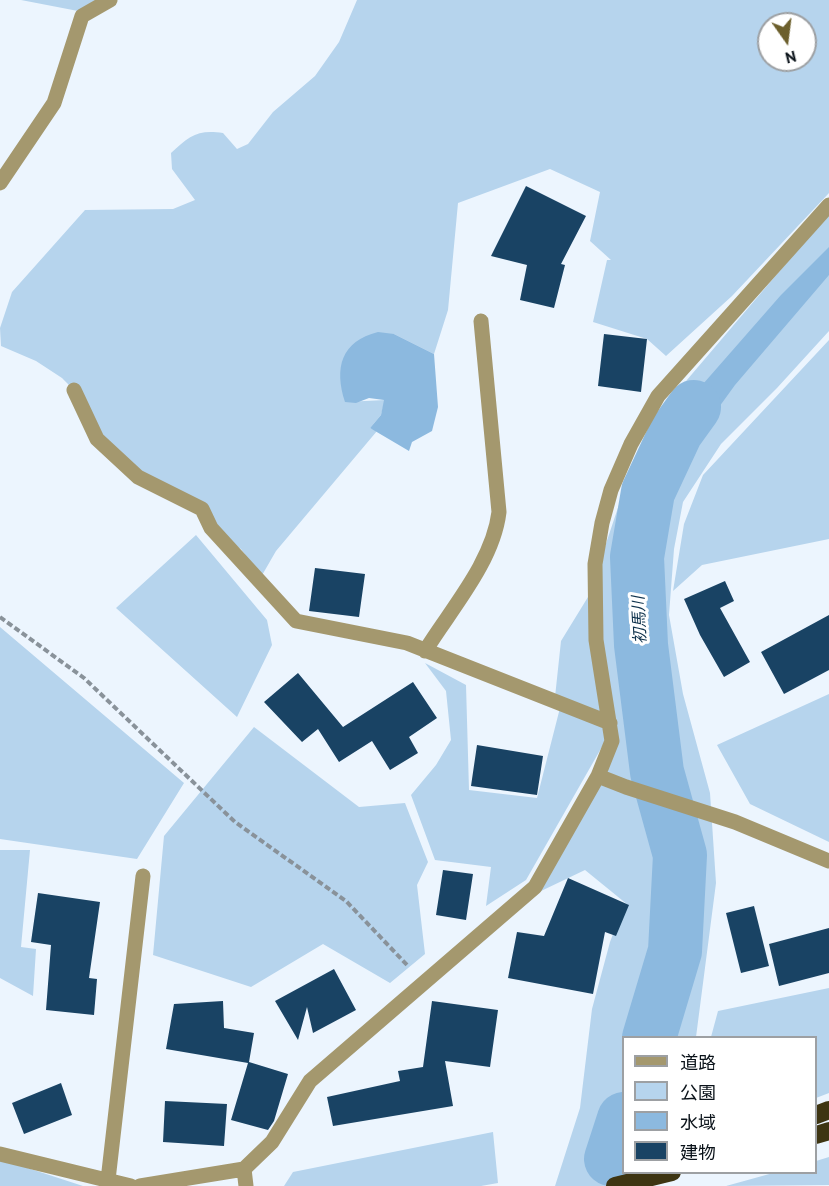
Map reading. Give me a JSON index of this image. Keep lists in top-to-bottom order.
{
  "water": ["初馬川"],
  "legend": [
    "道路",
    "公園",
    "水域",
    "建物"
  ],
  "north": "bottom"
}
